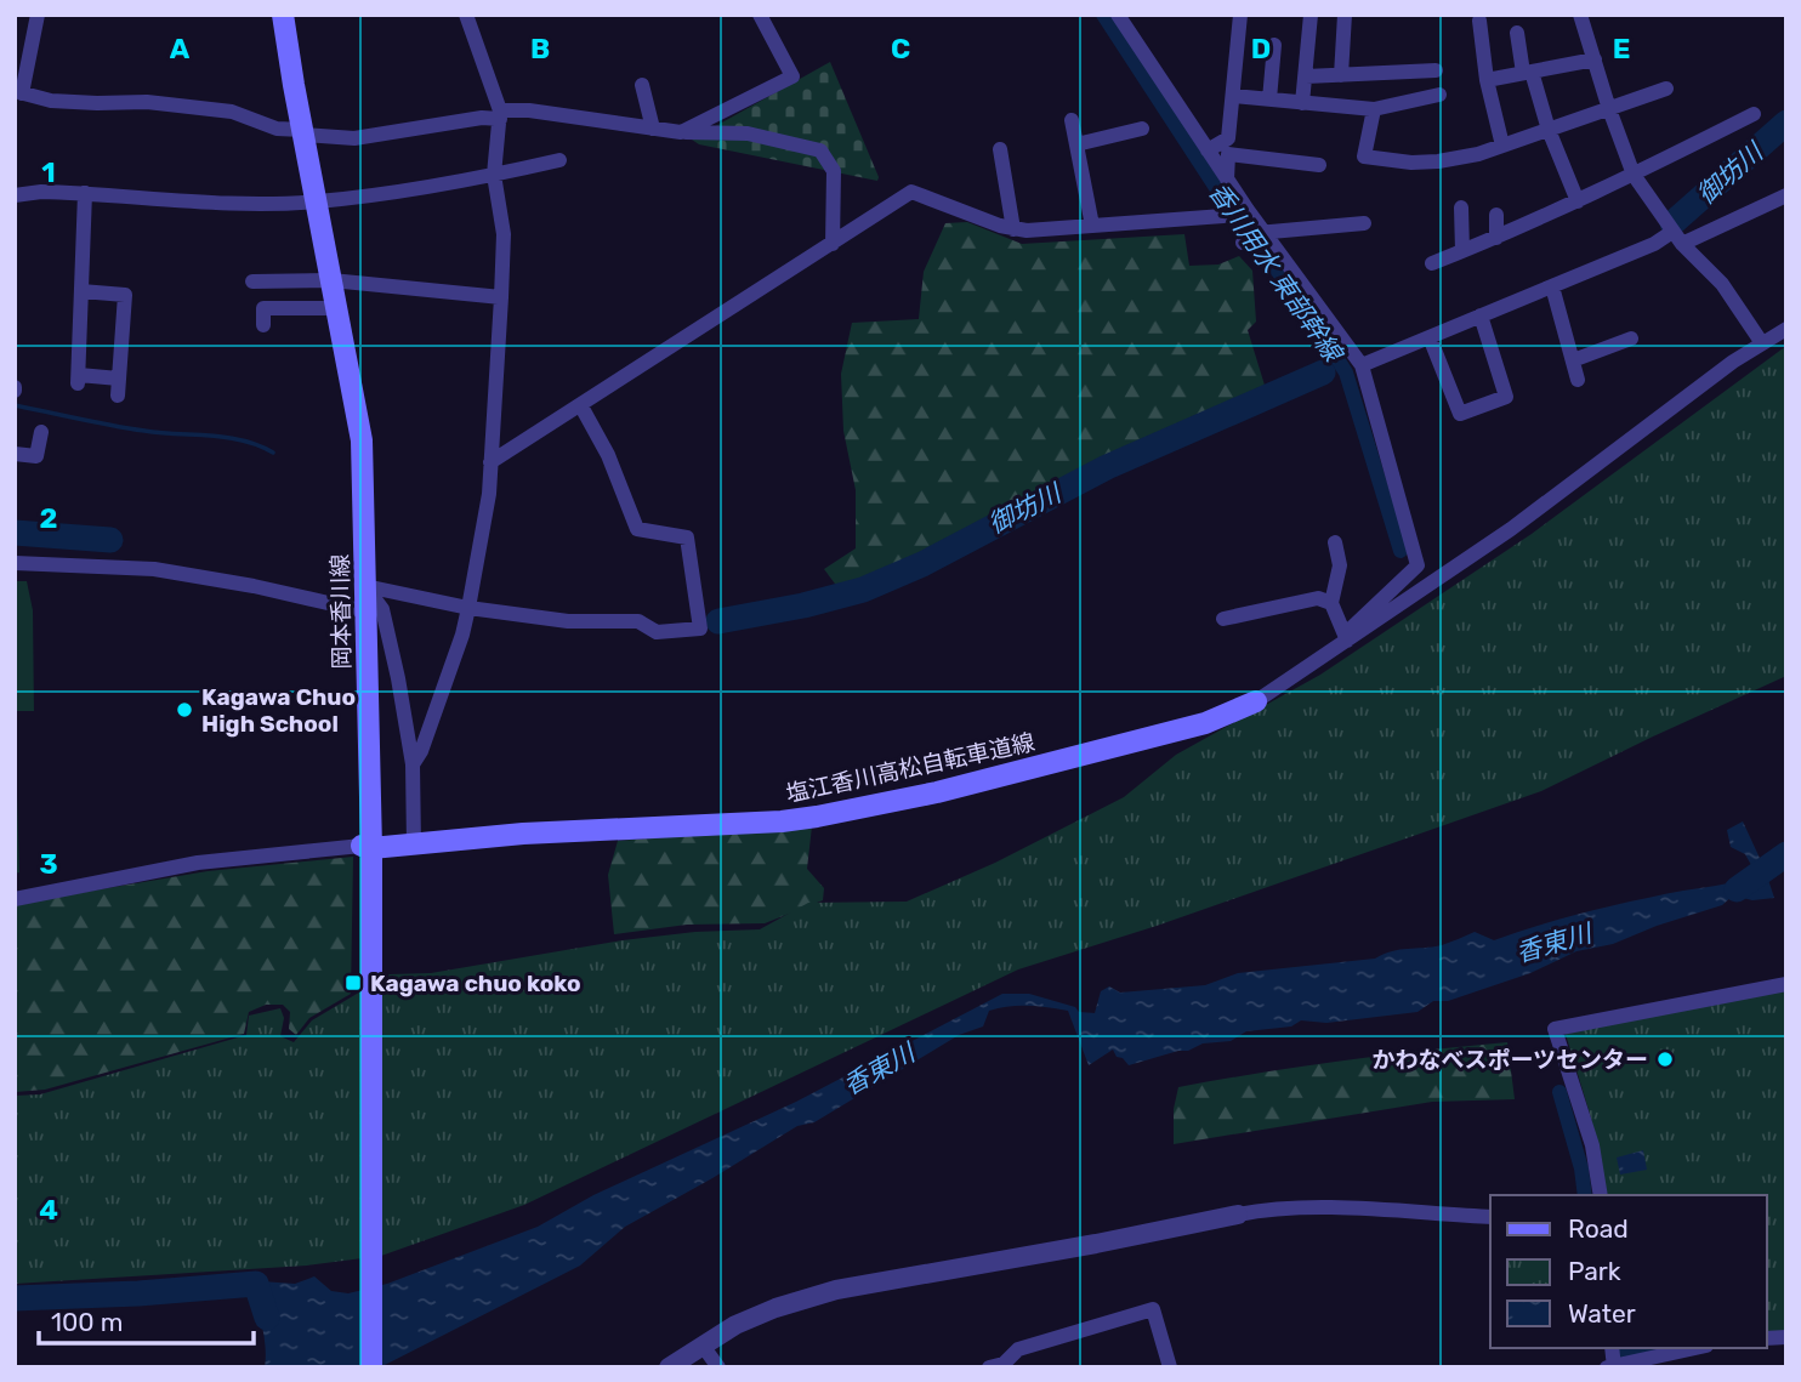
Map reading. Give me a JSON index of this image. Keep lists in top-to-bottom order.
{
  "streets": {
    "main road": ["岡本香川線", "塩江香川高松自転車道線"]
  },
  "crossings": [
    ["岡本香川線", "塩江香川高松自転車道線"]
  ],
  "water": ["御坊川", "香川用水 東部幹線", "香東川"],
  "places": {
    "other": ["Kagawa Chuo High School", "かわなべスポーツセンター"],
    "transit": ["Kagawa chuo koko"]
  },
  "legend": ["Road", "Park", "Water"],
  "scale_bar": "100 m",
  "grid": {
    "columns": [
      "A",
      "B",
      "C",
      "D",
      "E"
    ],
    "rows": [
      "1",
      "2",
      "3",
      "4"
    ]
  }
}
